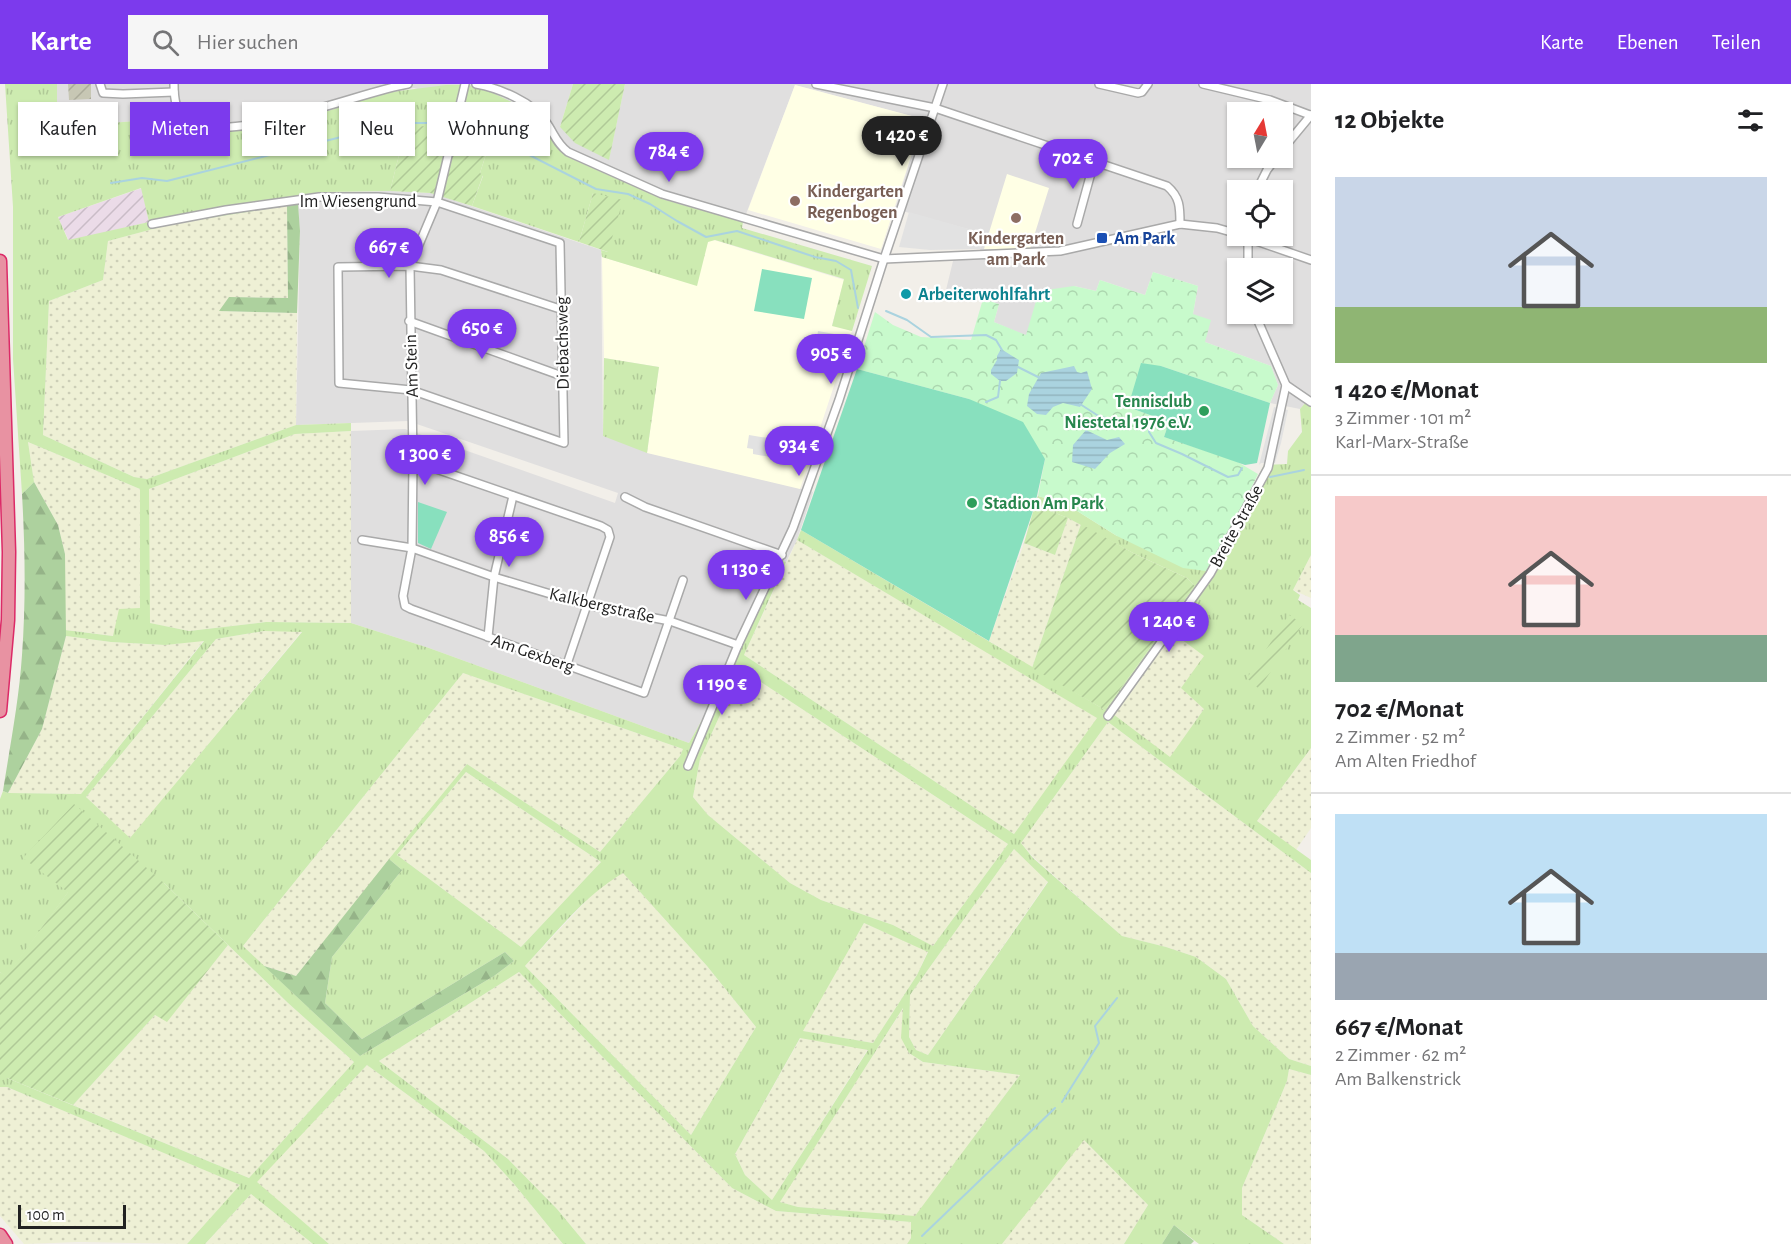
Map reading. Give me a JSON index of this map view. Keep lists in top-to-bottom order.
{
  "streets": {
    "street": [
      "Im Wiesengrund",
      "Diebachsweg",
      "Am Stein",
      "Breite Straße",
      "Kalkbergstraße",
      "Am Gexberg"
    ]
  },
  "crossings": [
    ["Im Wiesengrund", "Diebachsweg"],
    ["Im Wiesengrund", "Am Stein"],
    ["Diebachsweg", "Am Stein"],
    ["Am Stein", "Kalkbergstraße"],
    ["Am Stein", "Am Gexberg"],
    ["Kalkbergstraße", "Am Gexberg"]
  ],
  "places": {
    "other": [
      "Kindergarten Regenbogen",
      "Kindergarten am Park",
      "Arbeiterwohlfahrt",
      "Tennisclub Niestetal 1976 e.V.",
      "Stadion Am Park"
    ],
    "transit": ["Am Park"]
  },
  "scale_bar": "100 m",
  "north": "top",
  "page": {
    "header": "Karte",
    "search": "Hier suchen",
    "nav": ["Karte", "Ebenen", "Teilen"],
    "heading": "12 Objekte",
    "chip": [
      "Kaufen",
      "Mieten",
      "Filter",
      "Neu",
      "Wohnung"
    ],
    "price": [
      "1 420 €",
      "784 €",
      "702 €",
      "667 €",
      "650 €",
      "905 €",
      "934 €",
      "1 300 €",
      "856 €",
      "1 130 €",
      "1 240 €",
      "1 190 €"
    ],
    "list": [
      {
        "name": "1 420 €/Monat",
        "note": "3 Zimmer · 101 m² · Karl-Marx-Straße"
      },
      {
        "name": "702 €/Monat",
        "note": "2 Zimmer · 52 m² · Am Alten Friedhof"
      },
      {
        "name": "667 €/Monat",
        "note": "2 Zimmer · 62 m² · Am Balkenstrick"
      }
    ],
    "scale": "100 m"
  }
}
